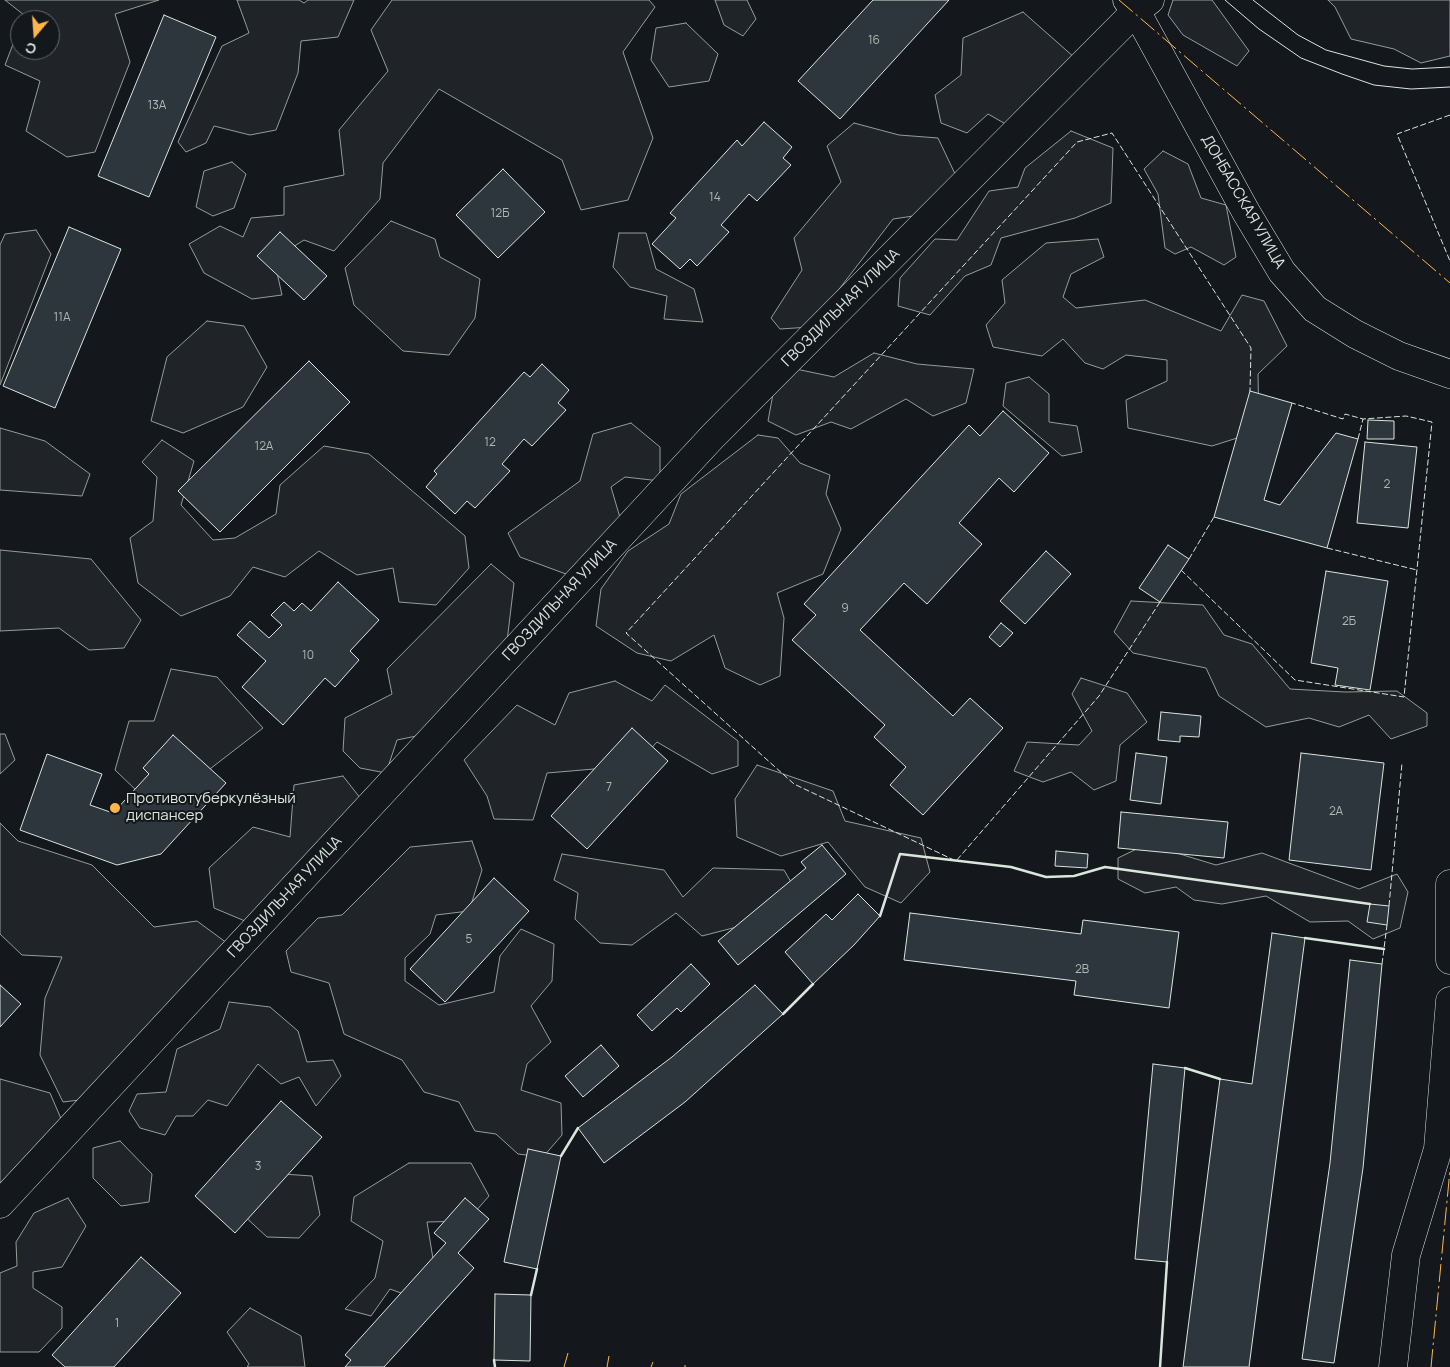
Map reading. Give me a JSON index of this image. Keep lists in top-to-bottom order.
{
  "streets": {
    "street": ["ДОНБАССКАЯ УЛИЦА", "ГВОЗДИЛЬНАЯ УЛИЦА"]
  },
  "crossings": [
    ["ДОНБАССКАЯ УЛИЦА", "ГВОЗДИЛЬНАЯ УЛИЦА"]
  ],
  "places": ["Противотуберкулёзный диспансер"],
  "house_numbers": [
    "16",
    "13А",
    "14",
    "12Б",
    "11А",
    "12",
    "12А",
    "2",
    "9",
    "2Б",
    "10",
    "7",
    "2А",
    "5",
    "2В",
    "3",
    "1"
  ],
  "north": "bottom"
}
